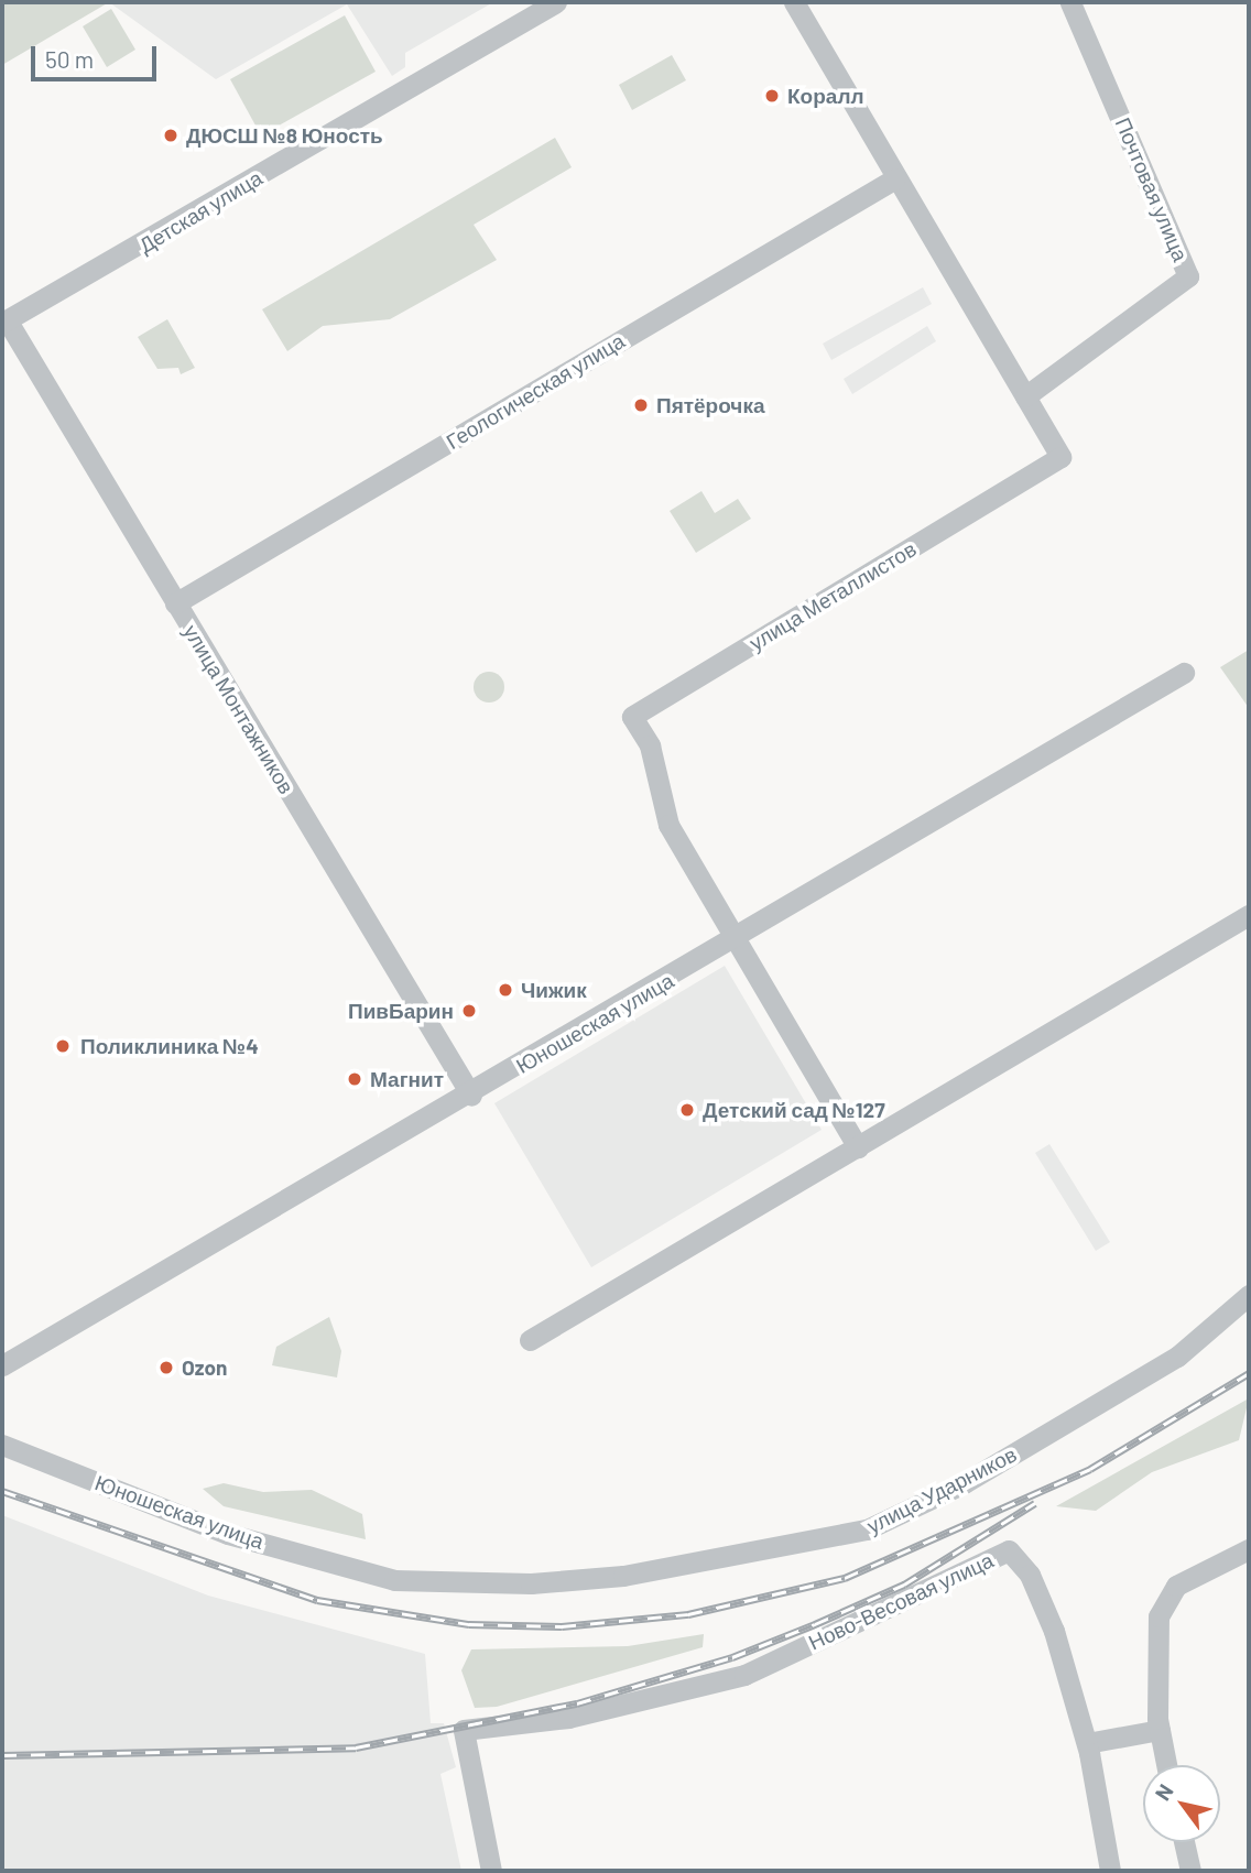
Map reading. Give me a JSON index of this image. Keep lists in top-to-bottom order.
{
  "streets": {
    "street": [
      "Почтовая улица",
      "Детская улица",
      "Геологическая улица",
      "улица Металлистов",
      "улица Монтажников",
      "Юношеская улица",
      "улица Ударников",
      "Ново-Весовая улица"
    ]
  },
  "crossings": [
    ["Почтовая улица", "улица Металлистов"],
    ["Детская улица", "улица Монтажников"],
    ["Геологическая улица", "улица Монтажников"],
    ["улица Металлистов", "Юношеская улица"],
    ["улица Монтажников", "Юношеская улица"],
    ["Юношеская улица", "улица Ударников"]
  ],
  "places": [
    "Коралл",
    "ДЮСШ №8 Юность",
    "Пятёрочка",
    "Чижик",
    "ПивБарин",
    "Поликлиника №4",
    "Магнит",
    "Детский сад №127",
    "Ozon"
  ],
  "scale_bar": "50 m",
  "north": "top left"
}
